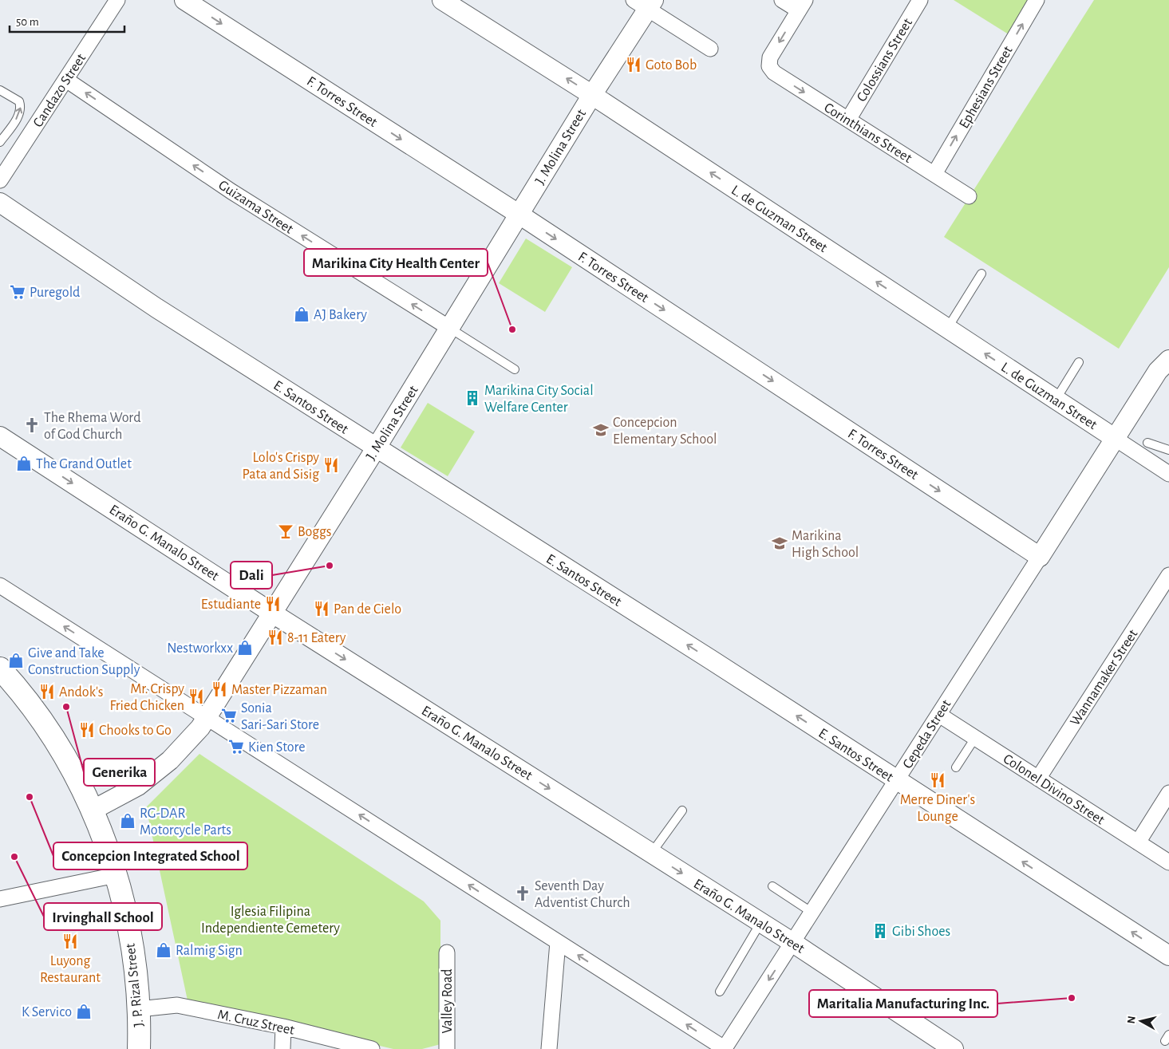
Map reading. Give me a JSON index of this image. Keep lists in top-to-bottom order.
{
  "streets": {
    "main road": ["J. P. Rizal Street"],
    "street": [
      "Colossians Street",
      "Ephesians Street",
      "Candazo Street",
      "F. Torres Street",
      "Corinthians Street",
      "J. Molina Street",
      "Guizama Street",
      "L. de Guzman Street",
      "E. Santos Street",
      "Eraño G. Manalo Street",
      "Wannamaker Street",
      "Cepeda Street",
      "Colonel Divino Street",
      "Valley Road",
      "M. Cruz Street"
    ]
  },
  "crossings": [
    ["Colossians Street", "Corinthians Street"],
    ["Ephesians Street", "Corinthians Street"],
    ["Candazo Street", "Guizama Street"],
    ["F. Torres Street", "J. Molina Street"],
    ["F. Torres Street", "Cepeda Street"],
    ["J. Molina Street", "Guizama Street"],
    ["J. Molina Street", "L. de Guzman Street"],
    ["J. Molina Street", "E. Santos Street"],
    ["J. Molina Street", "Eraño G. Manalo Street"],
    ["J. Molina Street", "J. P. Rizal Street"],
    ["L. de Guzman Street", "Cepeda Street"],
    ["E. Santos Street", "Cepeda Street"],
    ["Eraño G. Manalo Street", "Cepeda Street"],
    ["Wannamaker Street", "Colonel Divino Street"],
    ["Cepeda Street", "Colonel Divino Street"],
    ["J. P. Rizal Street", "M. Cruz Street"]
  ],
  "one_way": [
    "Ephesians Street",
    "F. Torres Street",
    "Guizama Street",
    "L. de Guzman Street",
    "E. Santos Street"
  ],
  "parks": ["Iglesia Filipina Independiente Cemetery"],
  "places": {
    "restaurant": [
      "Goto Bob",
      "Lolo's Crispy Pata and Sisig",
      "Estudiante",
      "Pan de Cielo",
      "8-11 Eatery",
      "Master Pizzaman",
      "Andok's",
      "Mr. Crispy Fried Chicken",
      "Chooks to Go",
      "Merre Diner's Lounge",
      "Luyong Restaurant"
    ],
    "supermarket": ["Puregold", "Sonia Sari-Sari Store", "Kien Store"],
    "shop": [
      "AJ Bakery",
      "The Grand Outlet",
      "Nestworkxx",
      "Give and Take Construction Supply",
      "RG-DAR Motorcycle Parts",
      "Ralmig Sign",
      "K Servico"
    ],
    "other": [
      "Marikina City Health Center",
      "Dali",
      "Generika",
      "Concepcion Integrated School",
      "Irvinghall School",
      "Maritalia Manufacturing Inc."
    ],
    "building": ["Marikina City Social Welfare Center", "Gibi Shoes"],
    "church": ["The Rhema Word of God Church", "Seventh Day Adventist Church"],
    "school or university": ["Concepcion Elementary School", "Marikina High School"],
    "bar": ["Boggs"]
  },
  "scale_bar": "50 m",
  "north": "left"
}
